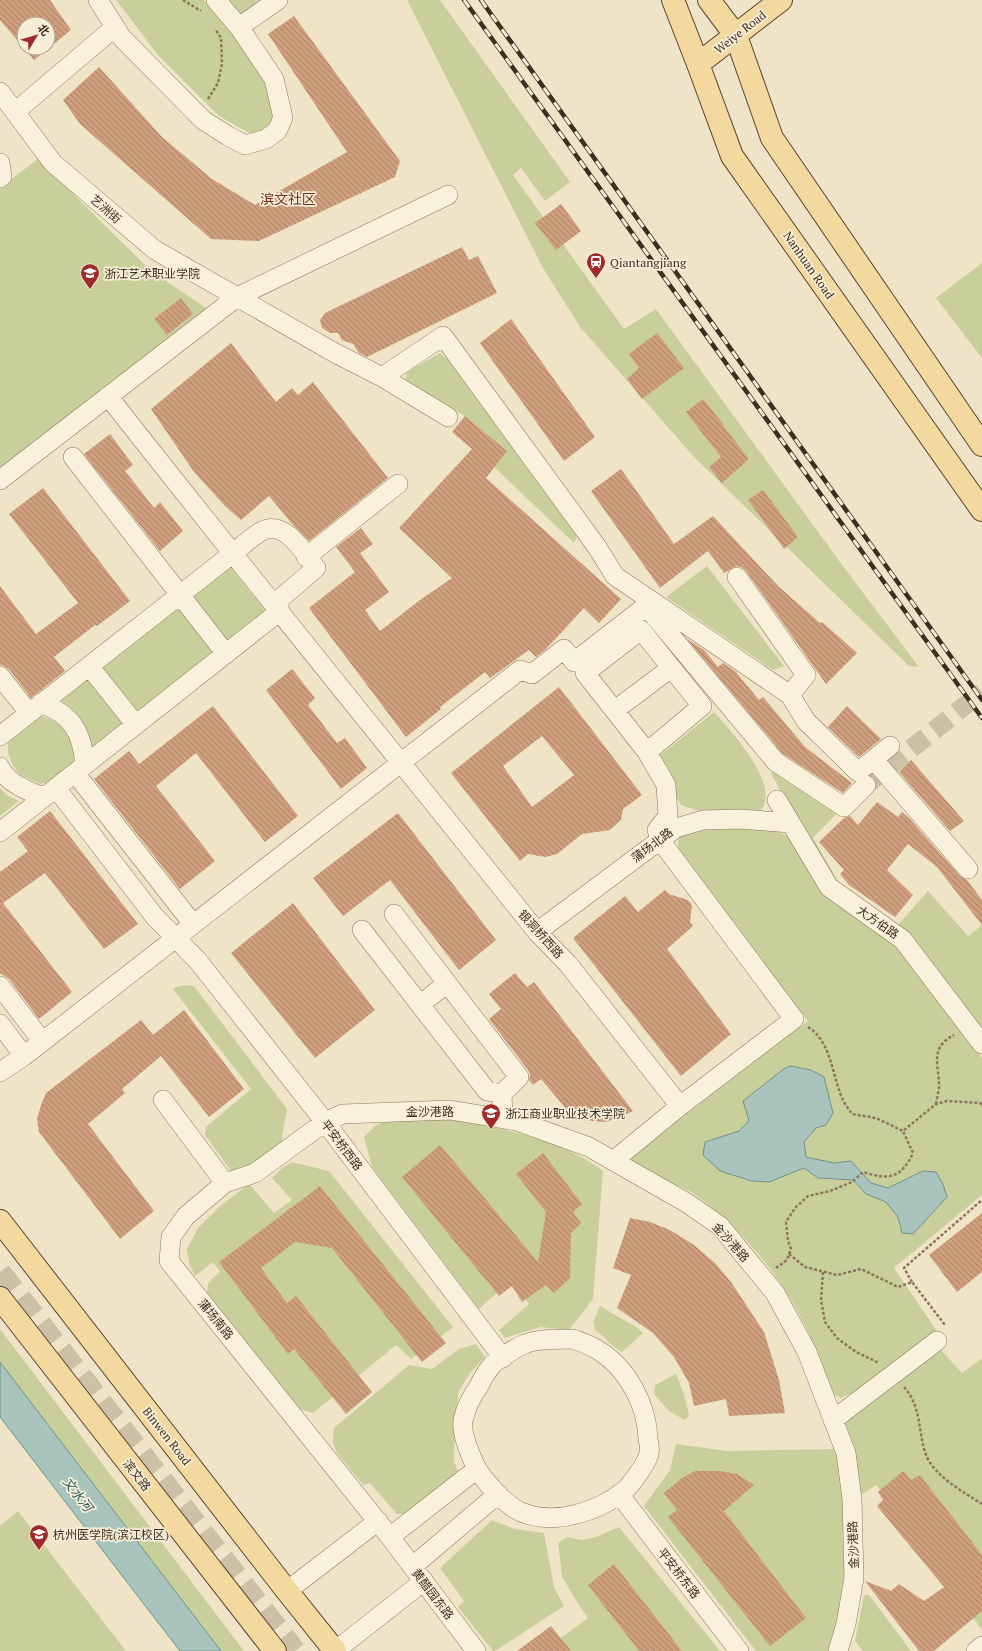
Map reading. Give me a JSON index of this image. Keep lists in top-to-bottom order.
{
  "streets": {
    "main road": [
      "Weiye Road",
      "Nanhuan Road",
      "Binwen Road",
      "滨文路"
    ],
    "street": [
      "艺洲街",
      "蒲场北路",
      "大方伯路",
      "银洞桥西路",
      "金沙港路",
      "平安桥西路",
      "蒲场南路",
      "平安桥东路",
      "黄醋园东路"
    ]
  },
  "crossings": [
    ["Weiye Road", "Nanhuan Road"],
    ["蒲场北路", "大方伯路"],
    ["蒲场北路", "银洞桥西路"],
    ["金沙港路", "平安桥西路"],
    ["金沙港路", "蒲场南路"],
    ["蒲场南路", "黄醋园东路"]
  ],
  "districts": ["滨文社区"],
  "water": ["文水河"],
  "places": {
    "station": ["Qiantangjiang"],
    "school or university": ["浙江艺术职业学院", "浙江商业职业技术学院", "杭州医学院(滨江校区)"]
  },
  "north": "top right"
}
